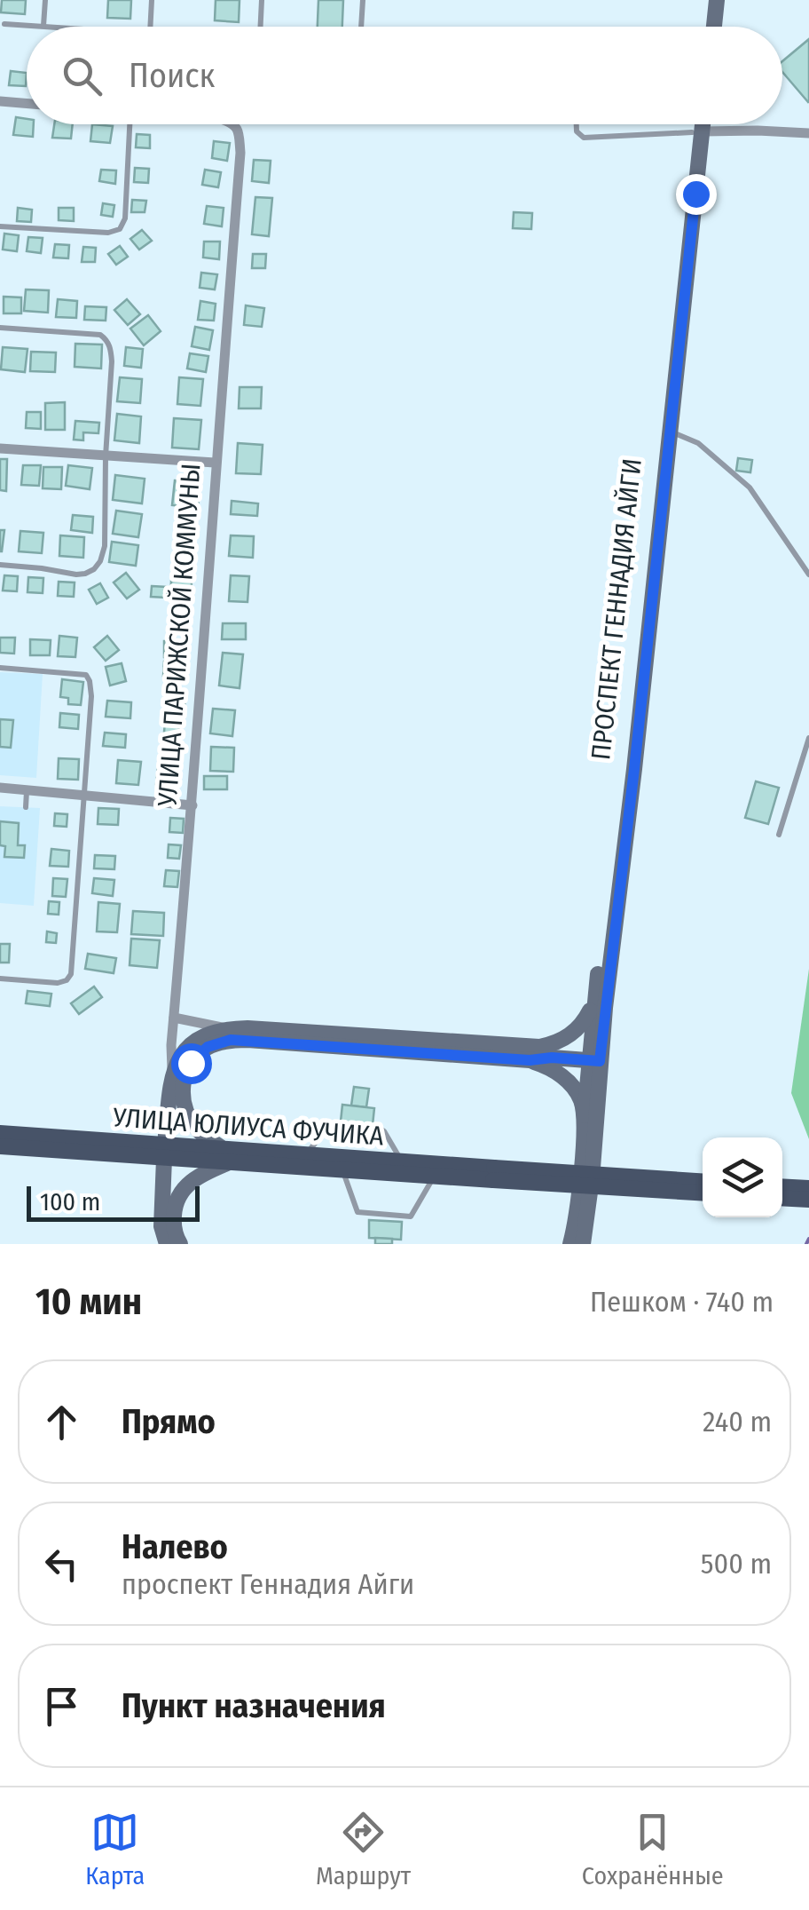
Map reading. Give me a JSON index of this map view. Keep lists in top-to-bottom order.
{
  "streets": {
    "main road": ["ПРОСПЕКТ ГЕННАДИЯ АЙГИ", "УЛИЦА ПАРИЖСКОЙ КОММУНЫ", "УЛИЦА ЮЛИУСА ФУЧИКА"]
  },
  "crossings": [
    ["УЛИЦА ПАРИЖСКОЙ КОММУНЫ", "УЛИЦА ЮЛИУСА ФУЧИКА"]
  ],
  "scale_bar": "100 m",
  "page": {
    "search": "Поиск",
    "scale": "100 m",
    "heading": ["10 мин", "Пешком · 740 m"],
    "list": [
      ["Прямо", "240 m"],
      ["Налево", "проспект Геннадия Айги", "500 m"],
      "Пункт назначения"
    ],
    "nav": ["Карта", "Маршрут", "Сохранённые"]
  }
}
